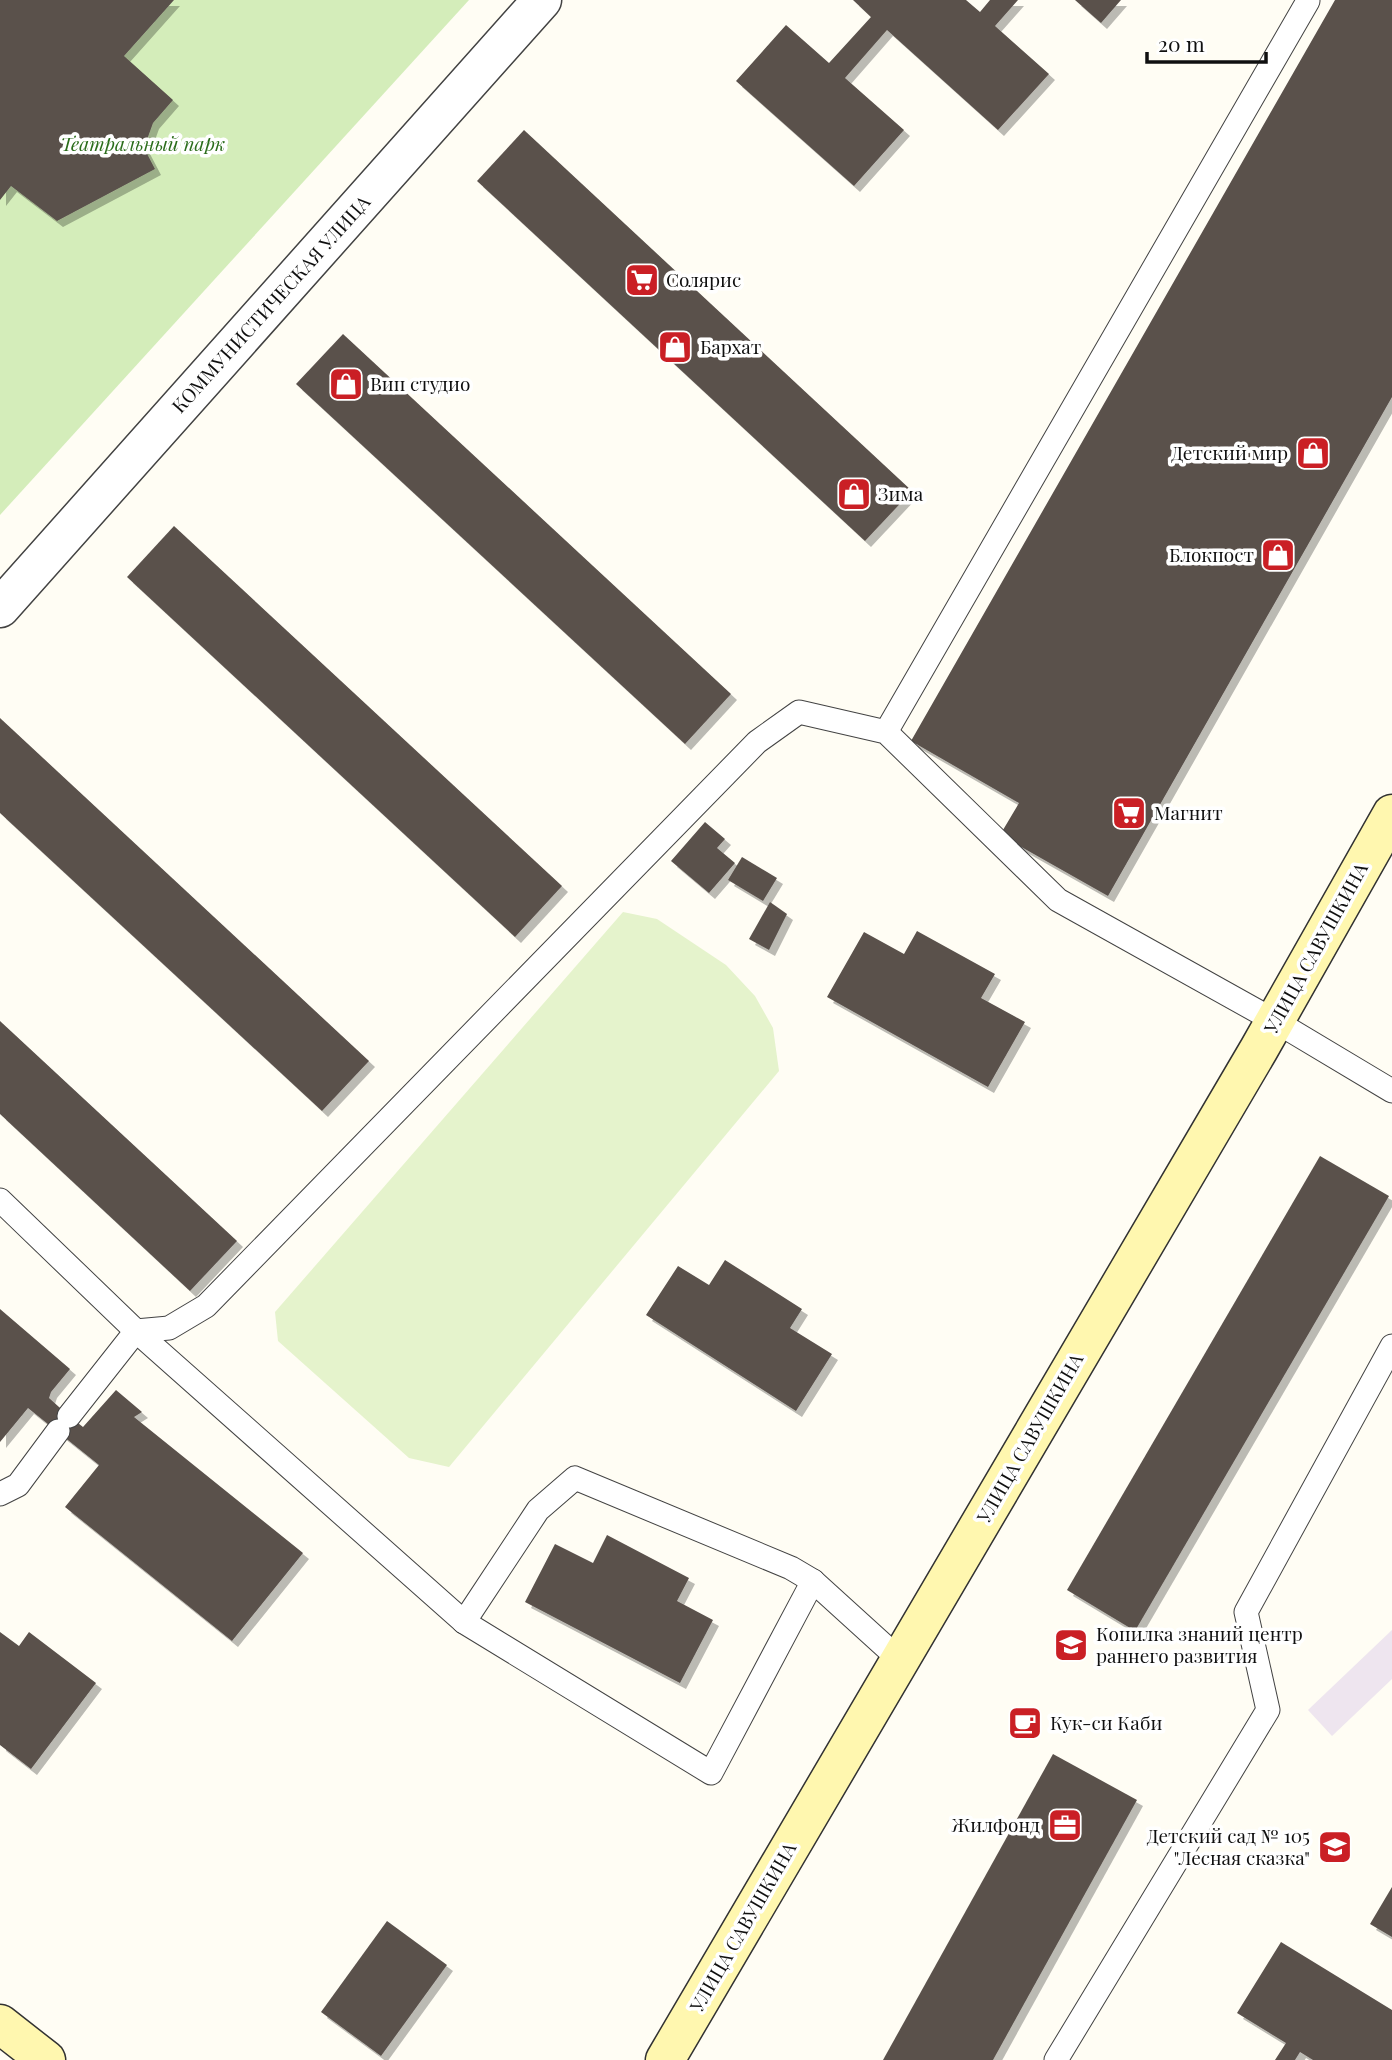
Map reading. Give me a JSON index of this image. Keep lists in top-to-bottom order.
{
  "streets": {
    "main road": ["УЛИЦА САВУШКИНА"],
    "street": ["КОММУНИСТИЧЕСКАЯ УЛИЦА"]
  },
  "parks": ["Театральный парк"],
  "places": {
    "supermarket": ["Солярис", "Магнит"],
    "shop": [
      "Бархат",
      "Вип студио",
      "Детский мир",
      "Зима",
      "Блокпост"
    ],
    "school or university": ["Копилка знаний центр раннего развития", "Детский сад № 105 \"Лесная сказка\""],
    "cafe": ["Кук-си Каби"],
    "office": ["Жилфонд"]
  },
  "scale_bar": "20 m"
}
